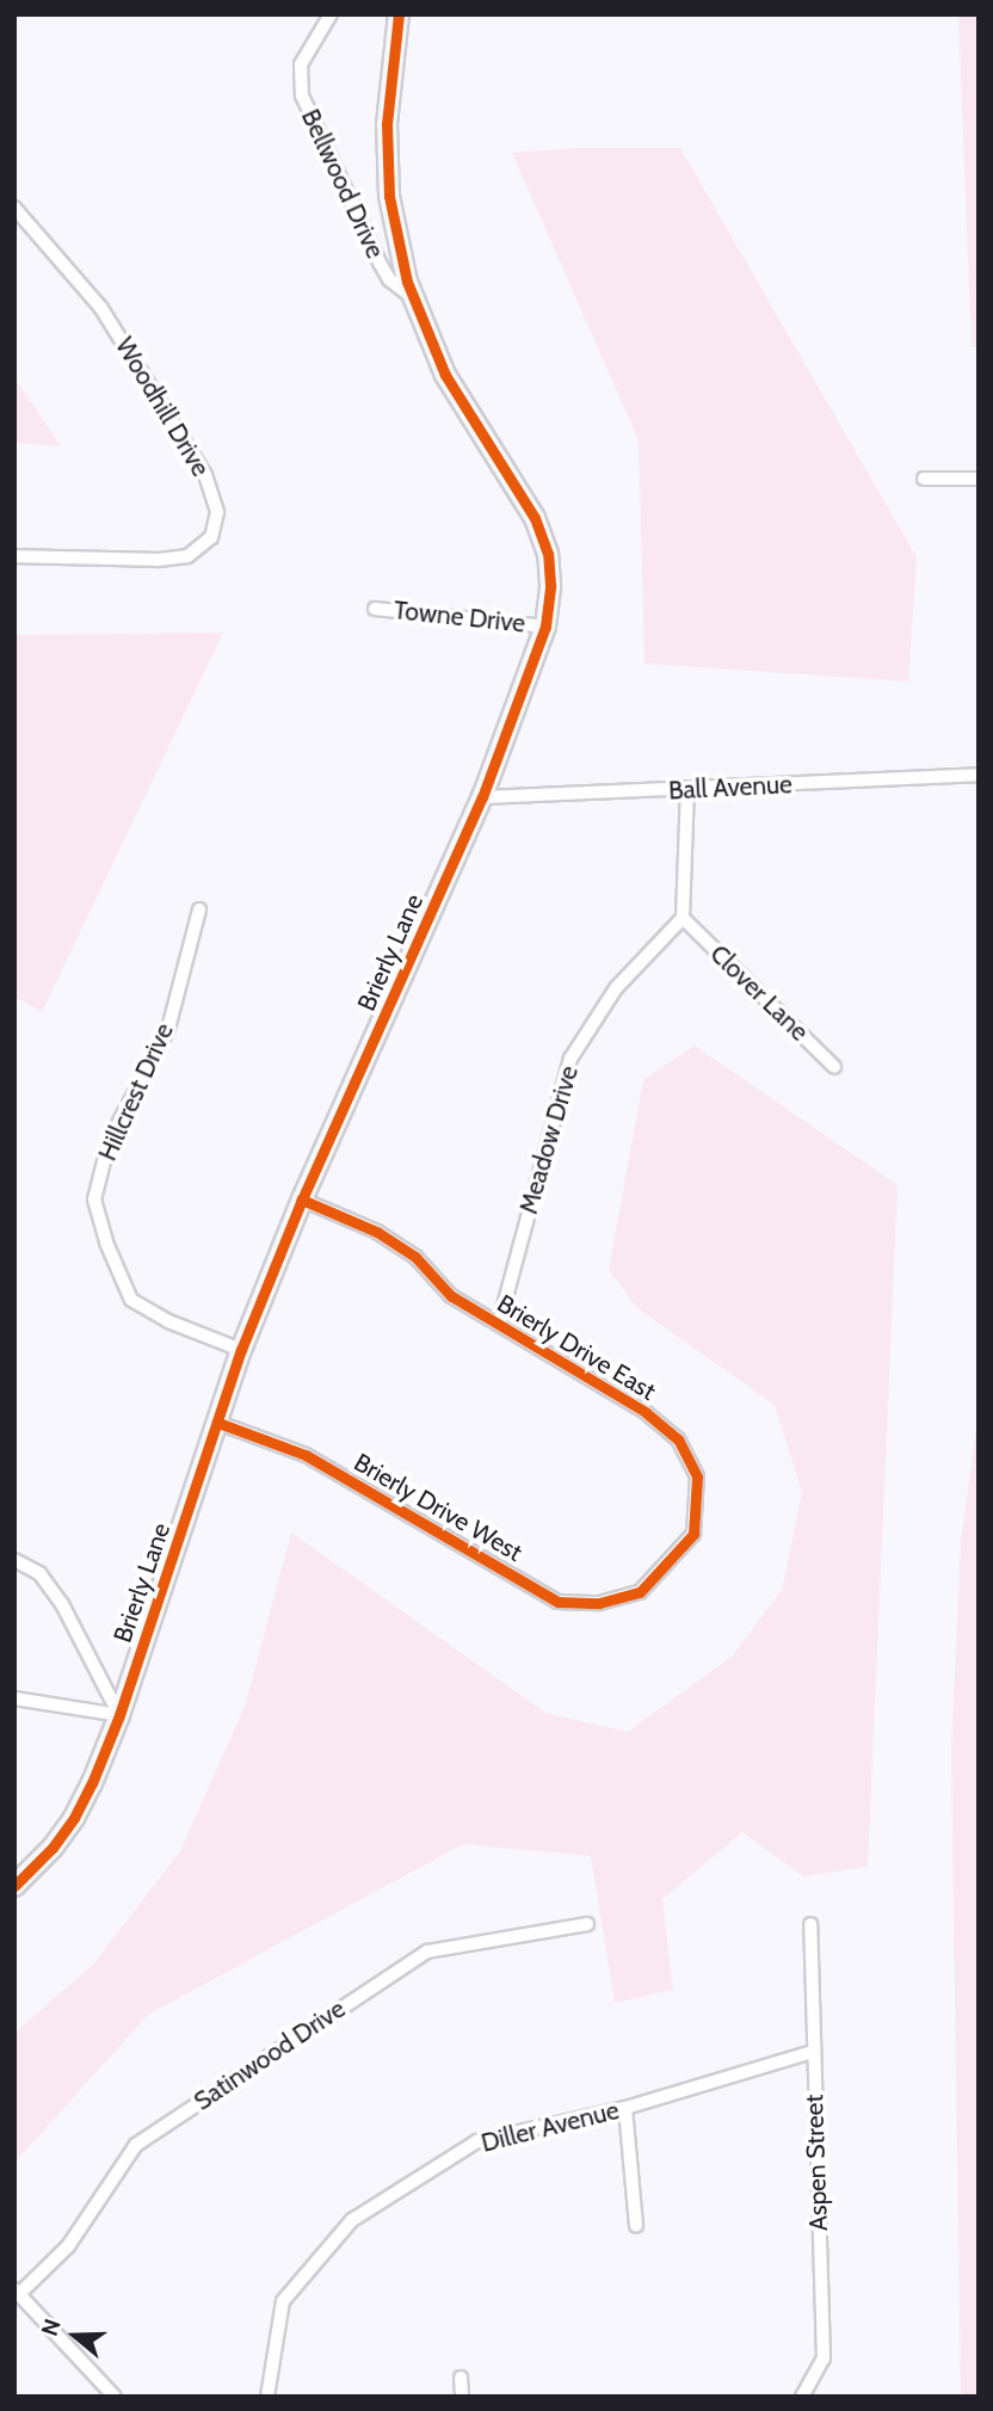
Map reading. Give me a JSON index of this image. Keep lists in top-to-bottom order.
{
  "streets": {
    "street": [
      "Bellwood Drive",
      "Woodhill Drive",
      "Towne Drive",
      "Ball Avenue",
      "Brierly Lane",
      "Clover Lane",
      "Hillcrest Drive",
      "Meadow Drive",
      "Brierly Drive East",
      "Brierly Drive West",
      "Satinwood Drive",
      "Diller Avenue",
      "Aspen Street"
    ]
  },
  "crossings": [
    ["Bellwood Drive", "Brierly Lane"],
    ["Towne Drive", "Brierly Lane"],
    ["Ball Avenue", "Brierly Lane"],
    ["Brierly Lane", "Hillcrest Drive"],
    ["Brierly Lane", "Brierly Drive East"],
    ["Brierly Lane", "Brierly Drive West"],
    ["Clover Lane", "Meadow Drive"],
    ["Meadow Drive", "Brierly Drive East"],
    ["Brierly Drive East", "Brierly Drive West"],
    ["Diller Avenue", "Aspen Street"]
  ],
  "north": "left"
}
